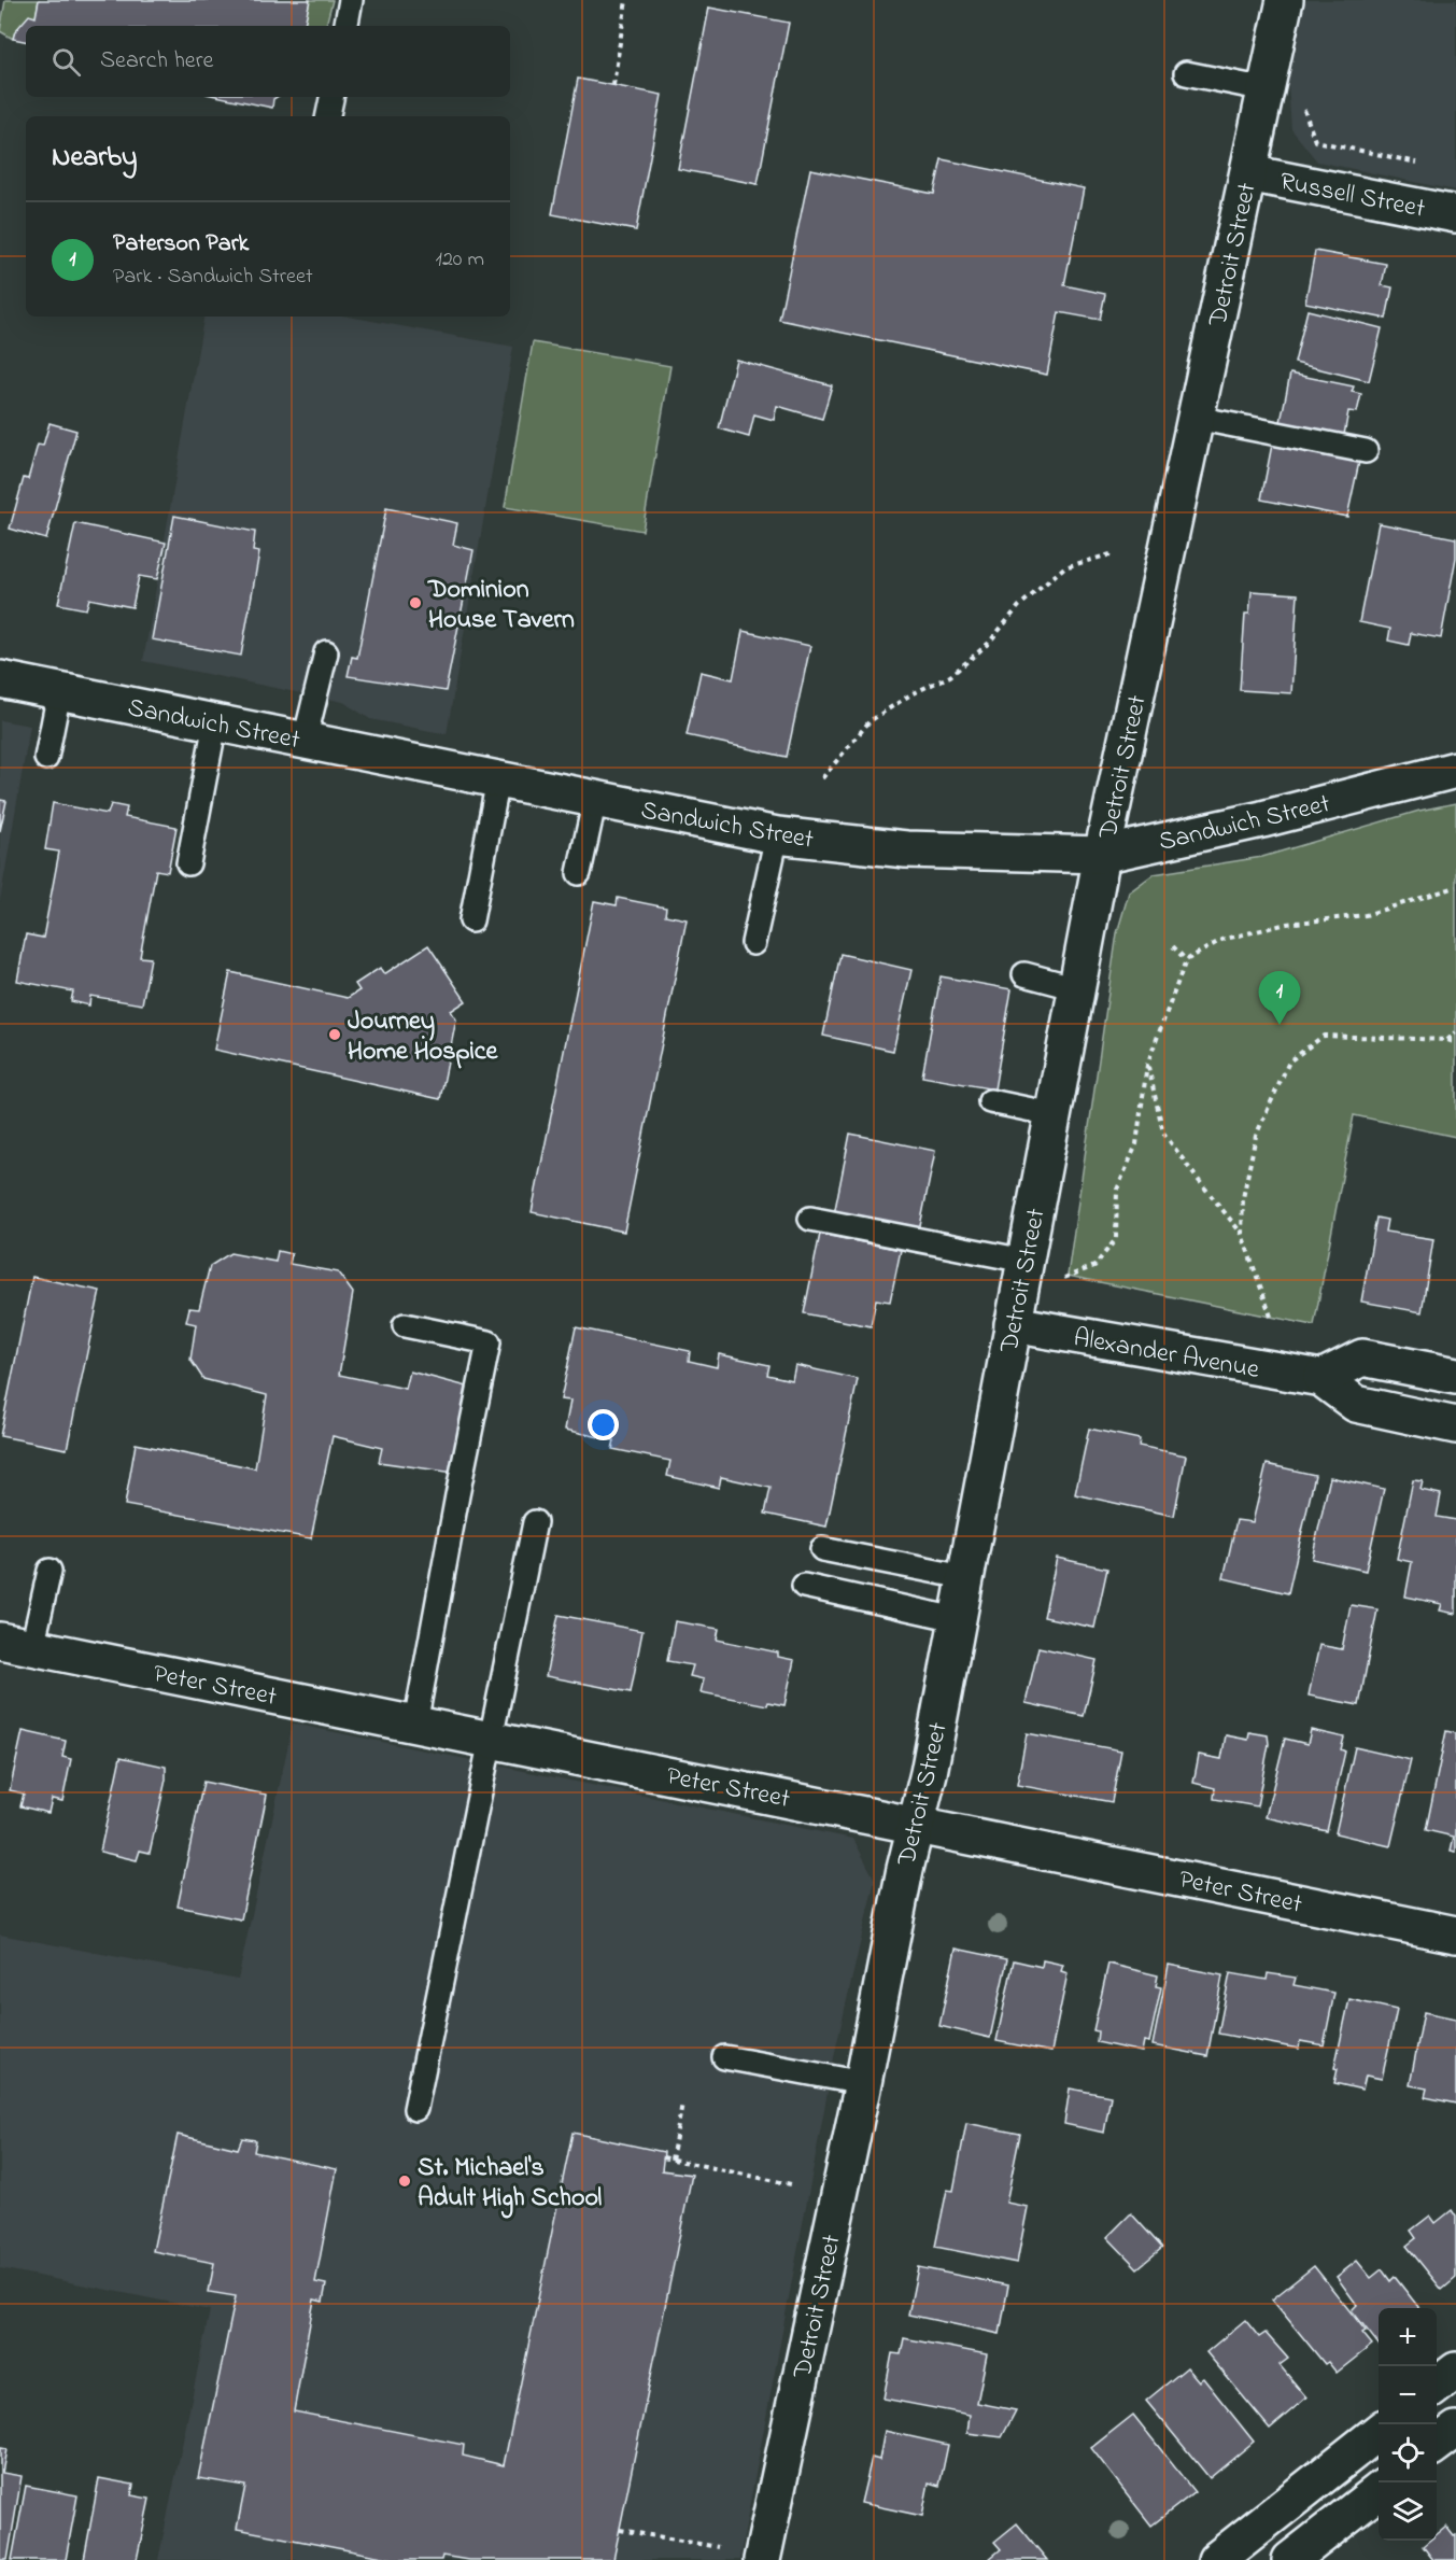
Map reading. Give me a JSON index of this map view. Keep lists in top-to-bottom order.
{
  "streets": {
    "street": [
      "Russell Street",
      "Detroit Street",
      "Sandwich Street",
      "Alexander Avenue",
      "Peter Street"
    ]
  },
  "crossings": [
    ["Russell Street", "Detroit Street"],
    ["Detroit Street", "Sandwich Street"],
    ["Detroit Street", "Alexander Avenue"],
    ["Detroit Street", "Peter Street"]
  ],
  "places": ["Dominion House Tavern", "Journey Home Hospice", "St. Michael's Adult High School"],
  "page": {
    "search": "Search here",
    "heading": "Nearby",
    "list": [
      {
        "mark": "1",
        "name": "Paterson Park",
        "note": "Park · Sandwich Street",
        "value": "120 m"
      }
    ],
    "pins": "1",
    "map_buttons": ["+", "−"]
  }
}
